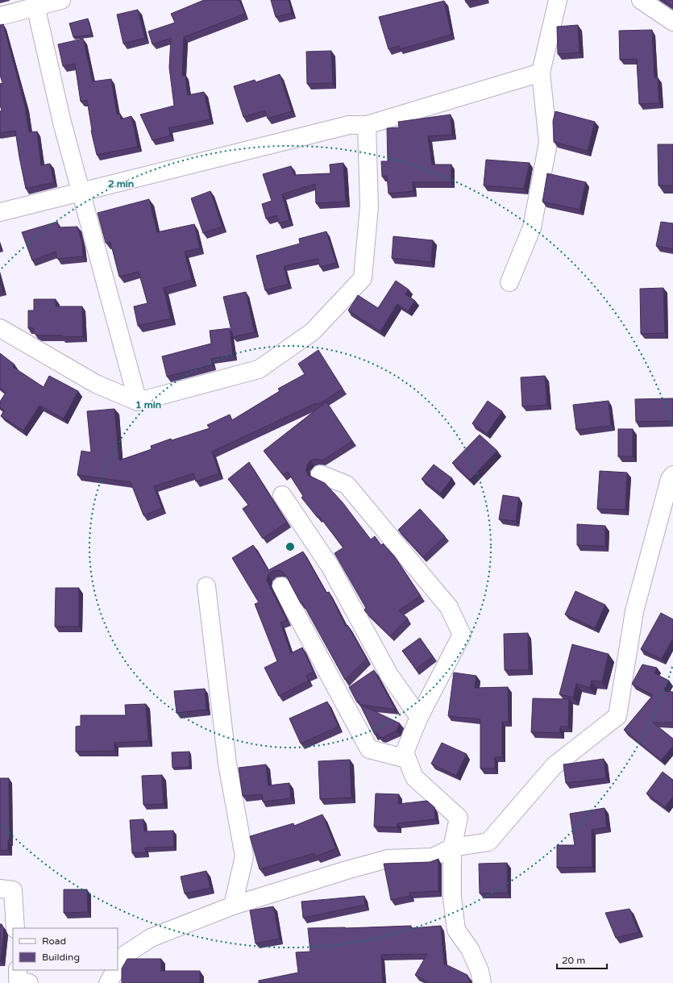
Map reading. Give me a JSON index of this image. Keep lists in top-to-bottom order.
{
  "legend": ["Road", "Building"],
  "scale_bar": "20 m",
  "rings": ["2 min", "1 min"]
}
